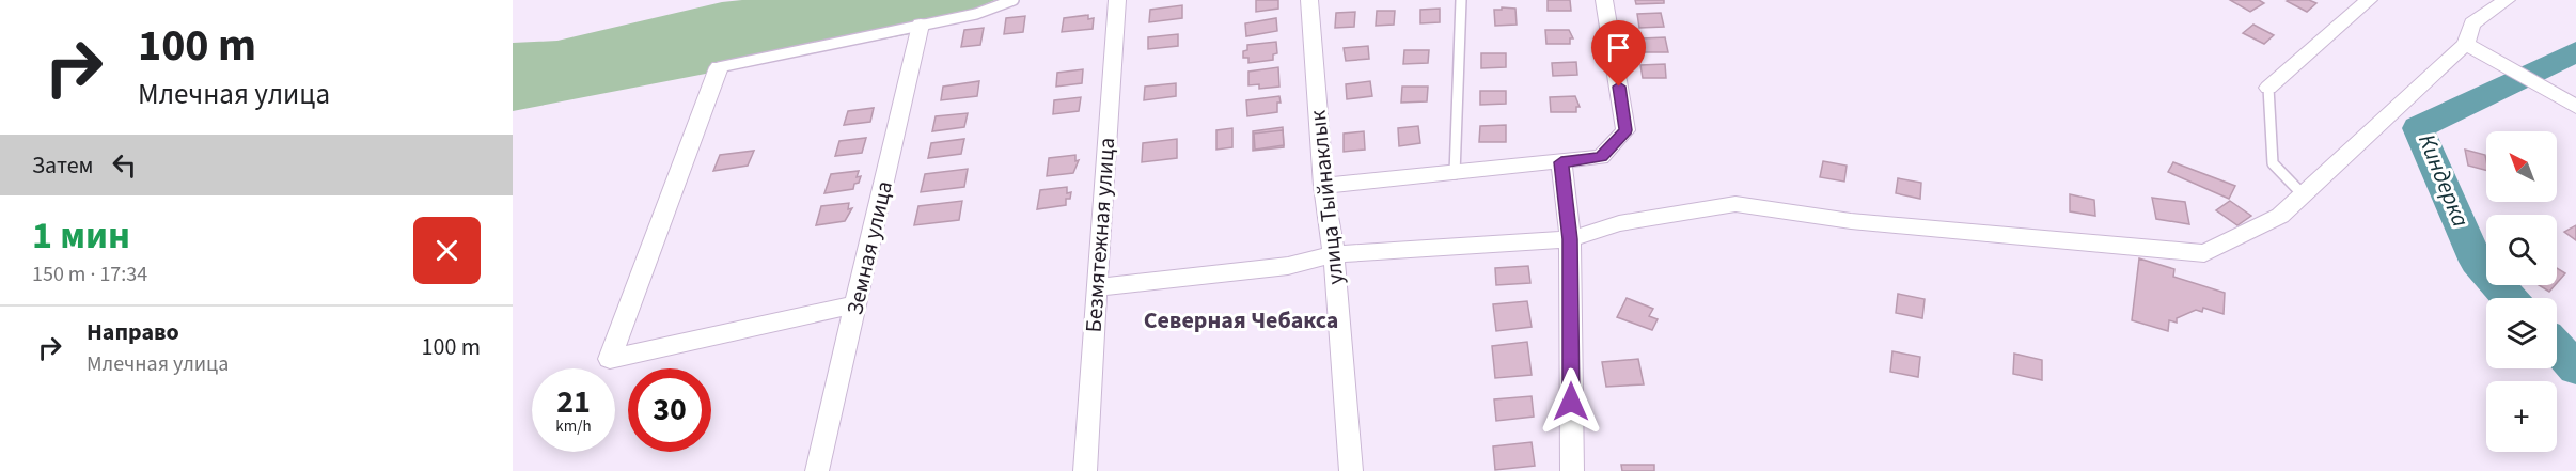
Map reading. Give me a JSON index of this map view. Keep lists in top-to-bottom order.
{
  "streets": {
    "street": ["улица Тыйнаклык", "Безмятежная улица", "Земная улица"]
  },
  "districts": ["Северная Чебакса"],
  "water": ["Киндерка"],
  "north": "top left",
  "page": {
    "turn": ["100 m", "Млечная улица"],
    "map_buttons": "+",
    "then": "Затем",
    "heading": ["1 мин", "150 m · 17:34"],
    "list": [
      {
        "name": "Направо",
        "note": "Млечная улица",
        "value": "100 m"
      }
    ],
    "speed": "21 km/h",
    "limit": "30"
  }
}
